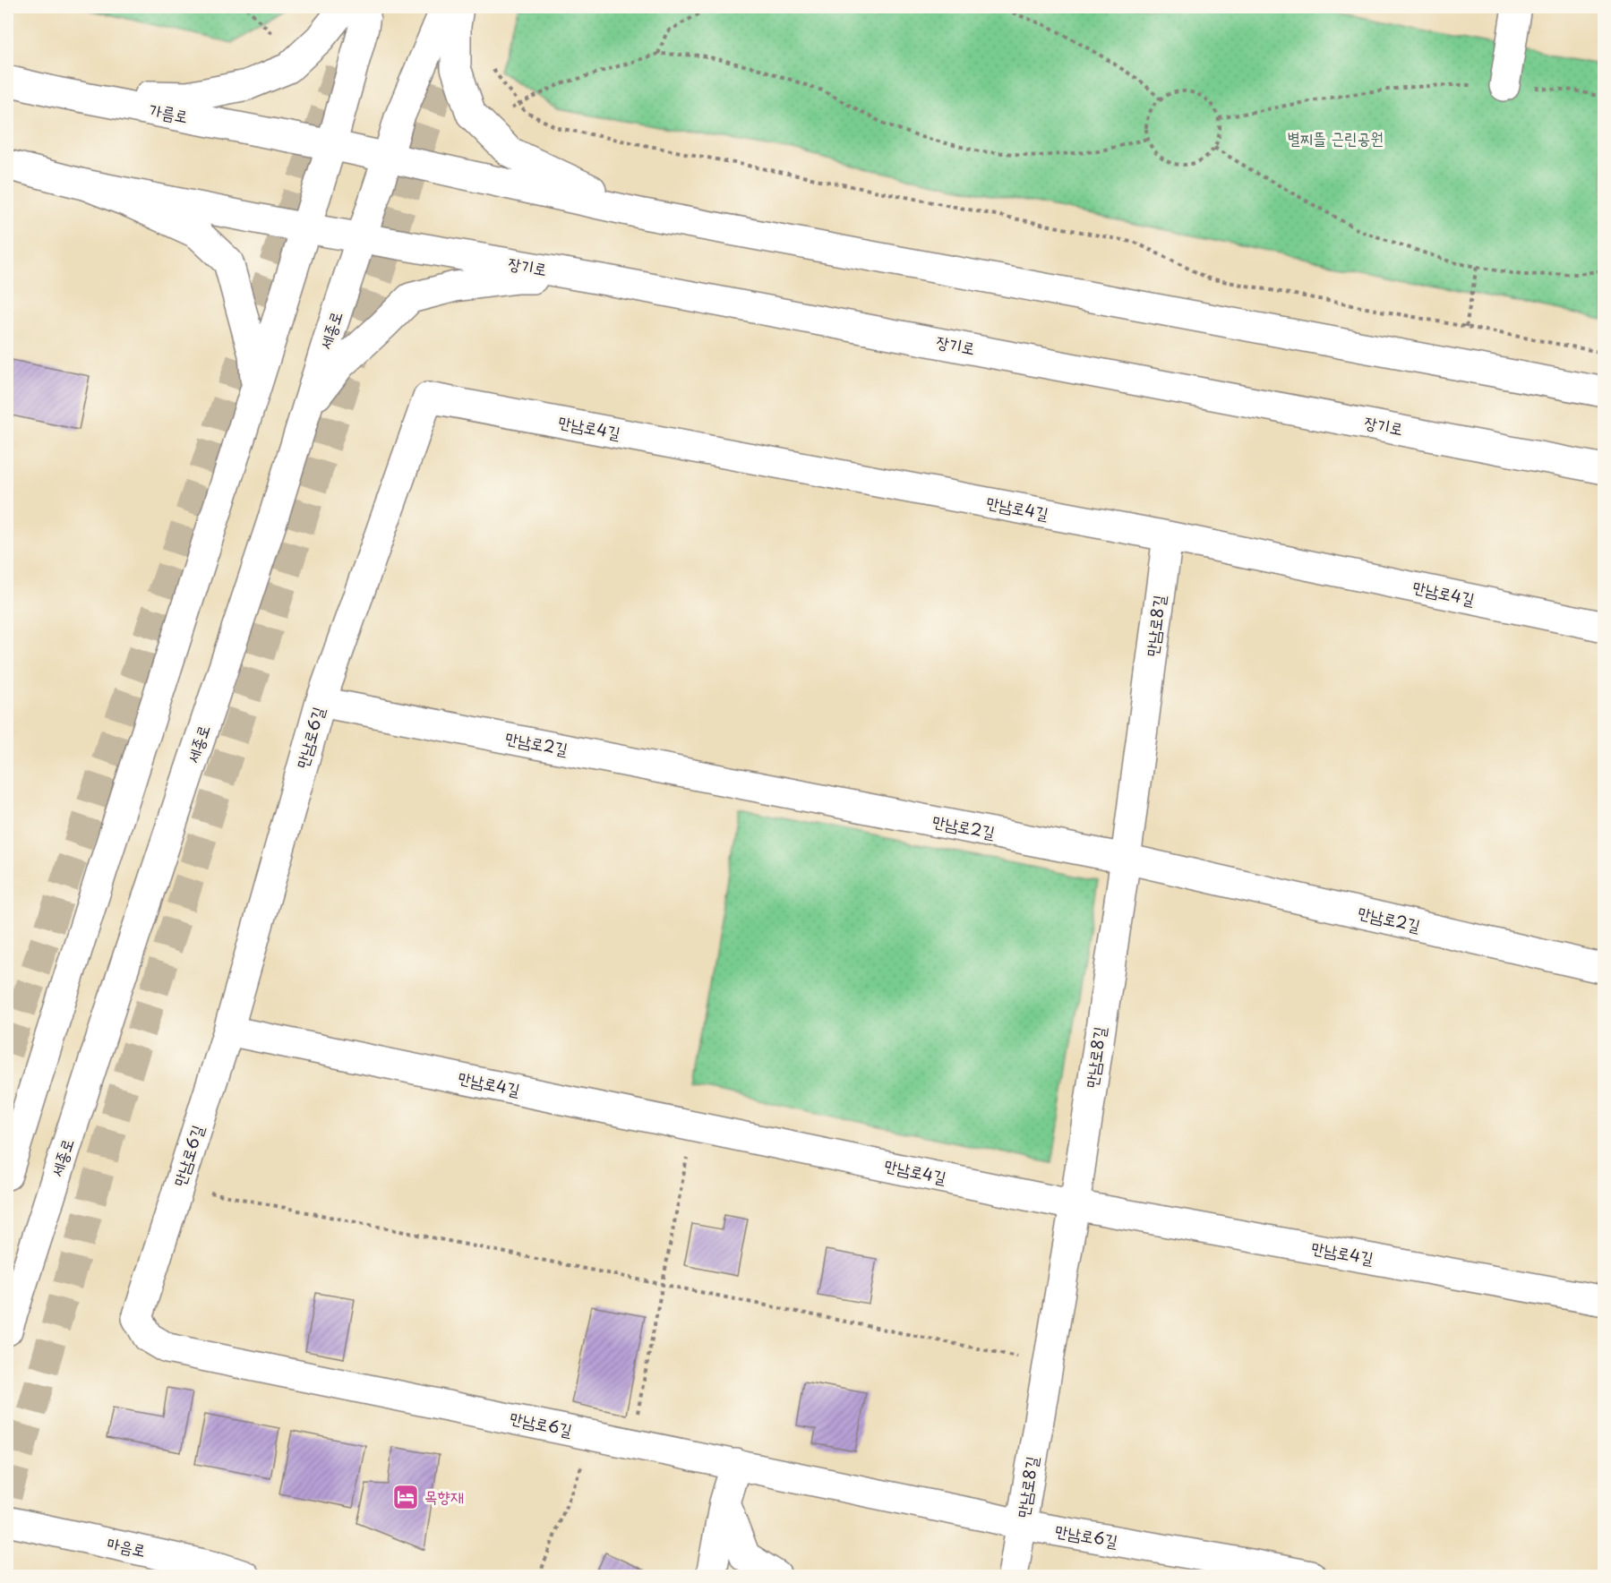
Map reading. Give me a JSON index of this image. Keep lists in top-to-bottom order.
{
  "streets": {
    "main road": [
      "가름로",
      "장기로",
      "세종로",
      "만남로4길",
      "만남로8길",
      "만남로6길",
      "만남로2길",
      "마음로"
    ]
  },
  "crossings": [
    ["장기로", "세종로"],
    ["만남로4길", "만남로8길"],
    ["만남로4길", "만남로6길"],
    ["만남로8길", "만남로6길"],
    ["만남로8길", "만남로2길"],
    ["만남로6길", "만남로2길"]
  ],
  "parks": ["별찌뜰 근린공원"],
  "places": {
    "hotel": ["목향재"]
  }
}
